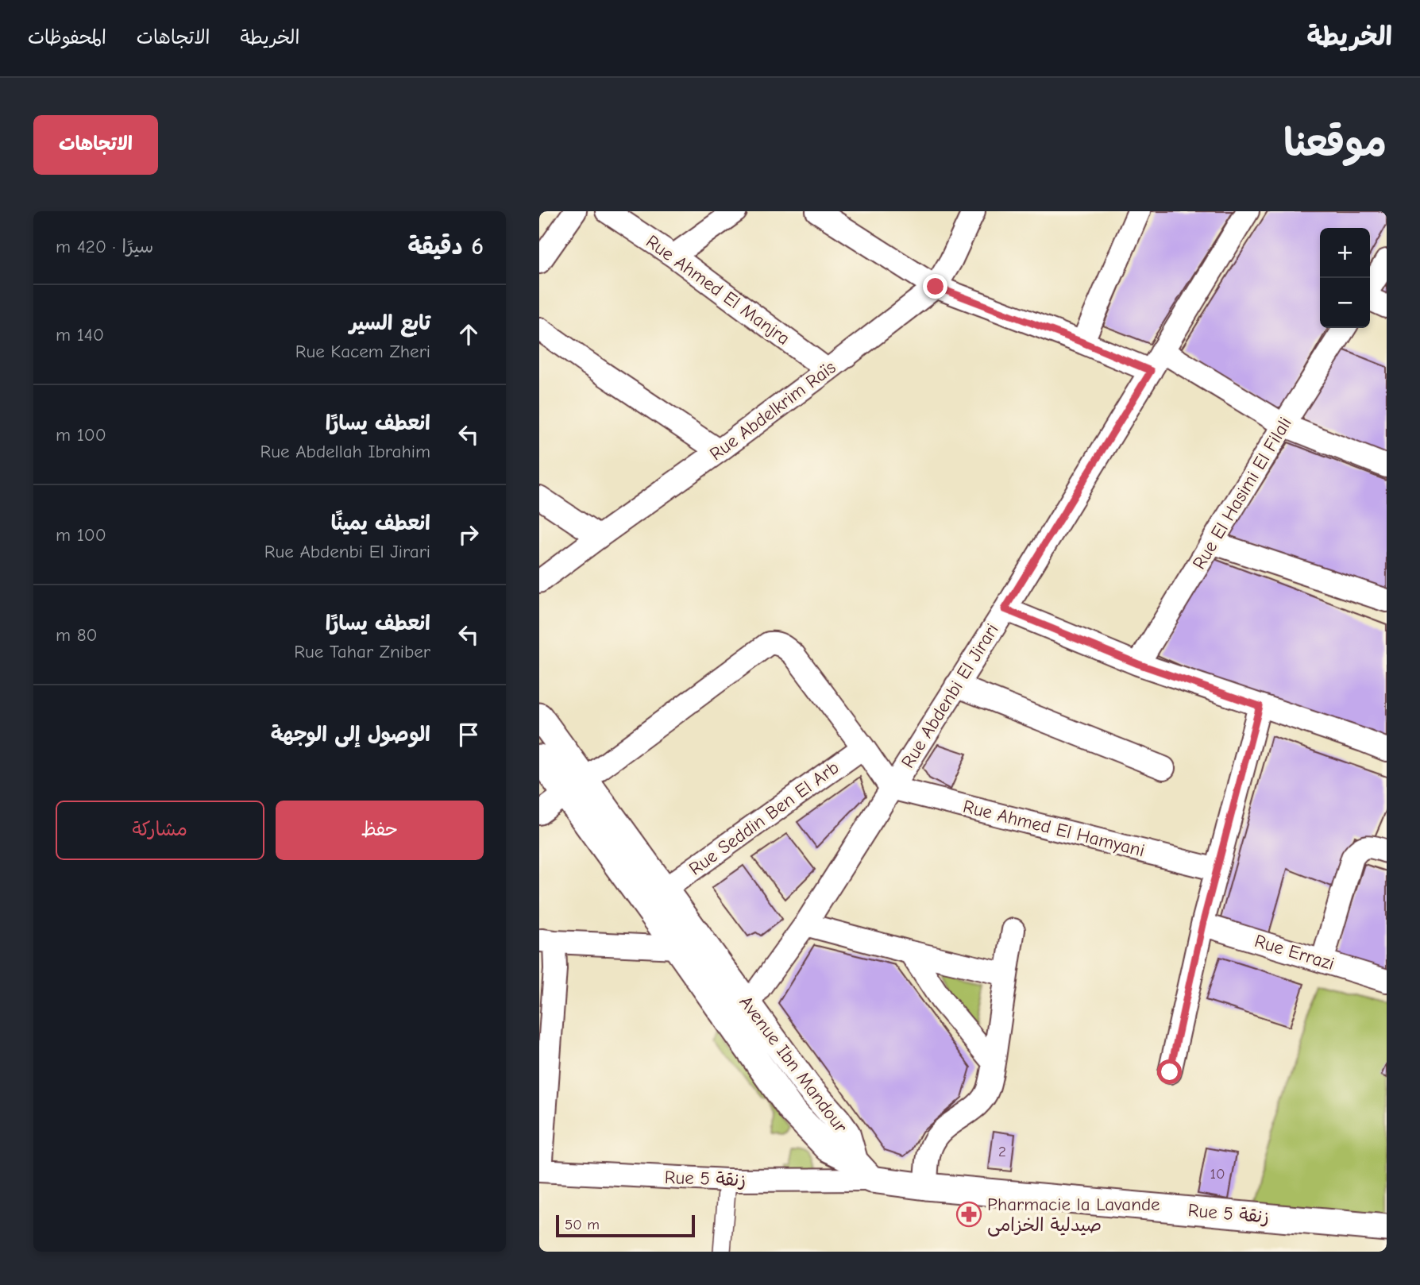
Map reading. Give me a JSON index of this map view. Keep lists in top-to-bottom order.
{
  "streets": {
    "street": [
      "Rue Ahmed El Manjra",
      "Rue Abdelkrim Raïs",
      "Rue El Hasimi El Filali",
      "Rue Abdenbi El Jirari",
      "Rue Seddin Ben El Arb",
      "Rue Ahmed El Hamyani",
      "Rue Errazi",
      "Avenue Ibn Mandour",
      "Rue 5 زنقة"
    ]
  },
  "crossings": [
    ["Rue Ahmed El Manjra", "Rue Abdelkrim Raïs"],
    ["Rue Abdenbi El Jirari", "Rue Ahmed El Hamyani"],
    ["Rue Abdenbi El Jirari", "Avenue Ibn Mandour"],
    ["Rue Seddin Ben El Arb", "Avenue Ibn Mandour"],
    ["Avenue Ibn Mandour", "Rue 5 زنقة"]
  ],
  "places": {
    "pharmacy": ["Pharmacie la Lavande صيدلية الخزامى"]
  },
  "house_numbers": ["2", "10"],
  "scale_bar": "50 m",
  "page": {
    "header": "الخريطة",
    "nav": ["الخريطة", "الاتجاهات", "المحفوظات"],
    "title": "موقعنا",
    "buttons": [
      "الاتجاهات",
      ["حفظ", "مشاركة"]
    ],
    "heading": ["6 دقيقة", "سيرًا · 420 m"],
    "map_buttons": ["+", "−"],
    "list": [
      ["تابع السير", "Rue Kacem Zheri", "140 m"],
      ["انعطف يسارًا", "Rue Abdellah Ibrahim", "100 m"],
      ["انعطف يمينًا", "Rue Abdenbi El Jirari", "100 m"],
      ["انعطف يسارًا", "Rue Tahar Zniber", "80 m"],
      "الوصول إلى الوجهة"
    ],
    "scale": "50 m"
  }
}
